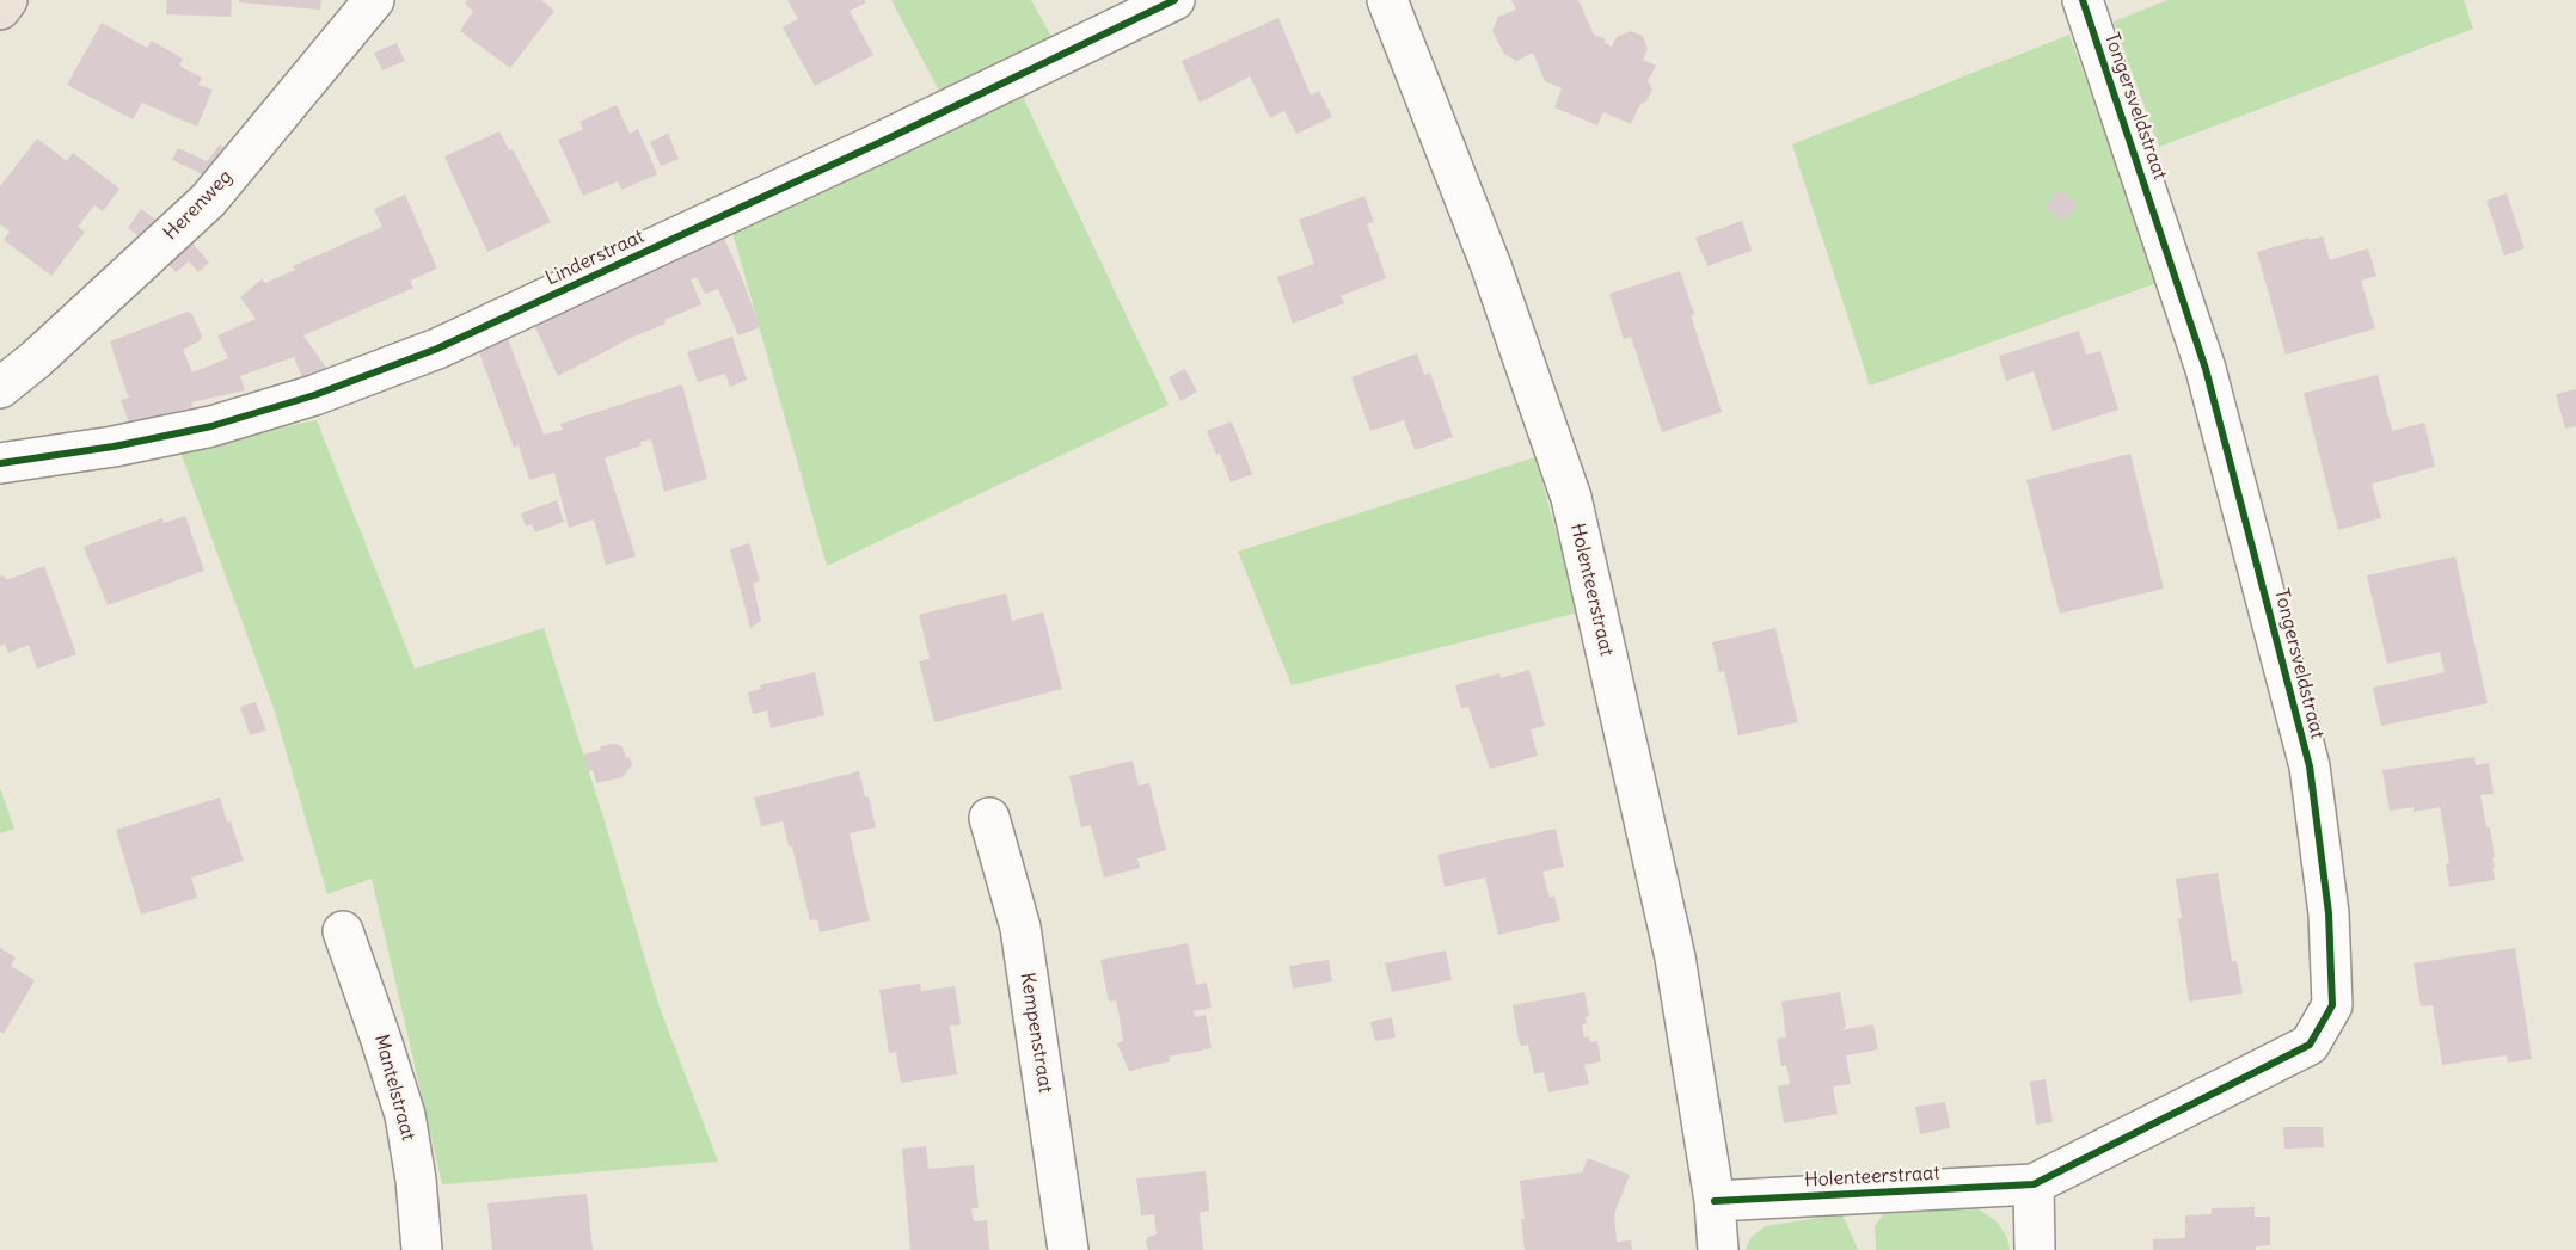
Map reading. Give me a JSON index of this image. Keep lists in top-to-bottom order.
{
  "streets": {
    "street": [
      "Tongersveldstraat",
      "Herenweg",
      "Linderstraat",
      "Holenteerstraat",
      "Kempenstraat",
      "Mantelstraat"
    ]
  },
  "crossings": [
    ["Tongersveldstraat", "Holenteerstraat"]
  ]
}
